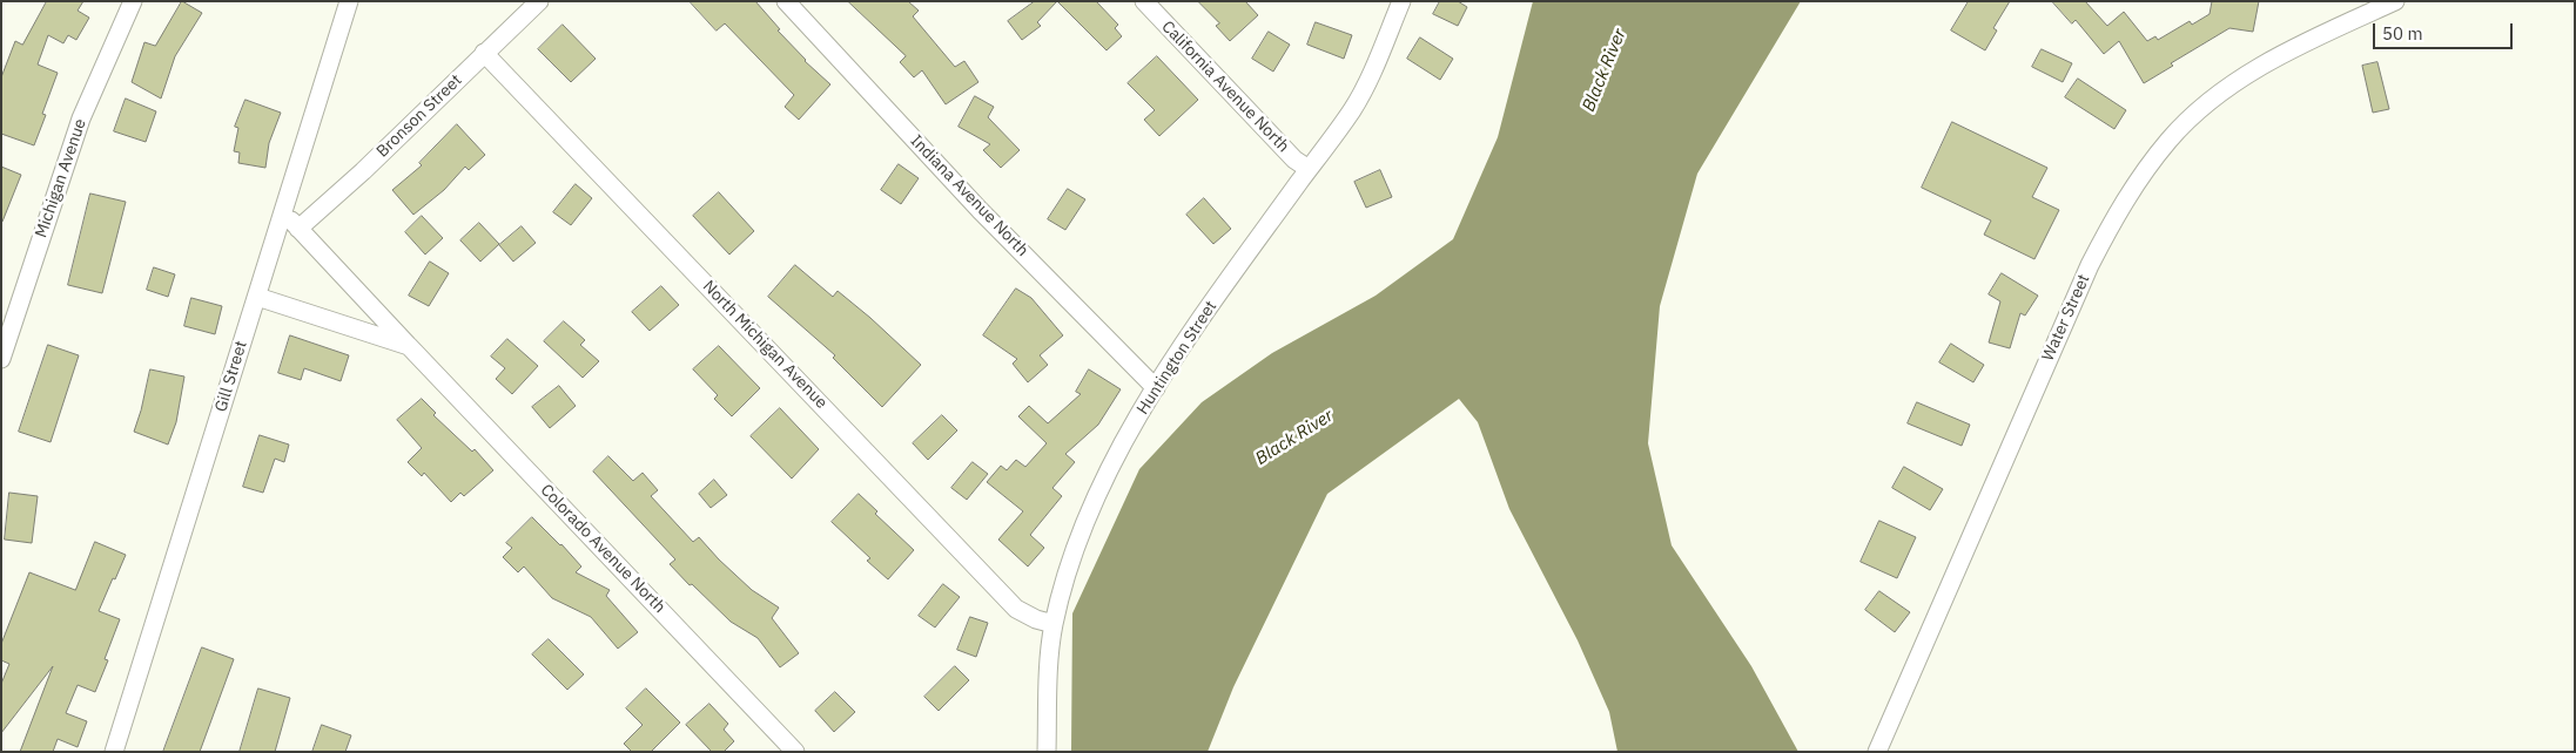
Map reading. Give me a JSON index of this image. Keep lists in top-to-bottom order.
{
  "streets": {
    "street": [
      "California Avenue North",
      "Bronson Street",
      "Michigan Avenue",
      "Indiana Avenue North",
      "Water Street",
      "North Michigan Avenue",
      "Huntington Street",
      "Gill Street",
      "Colorado Avenue North"
    ]
  },
  "crossings": [
    ["California Avenue North", "Huntington Street"],
    ["Bronson Street", "North Michigan Avenue"],
    ["Bronson Street", "Colorado Avenue North"],
    ["Indiana Avenue North", "Huntington Street"],
    ["North Michigan Avenue", "Huntington Street"],
    ["Gill Street", "Colorado Avenue North"]
  ],
  "water": ["Black River"],
  "scale_bar": "50 m"
}
